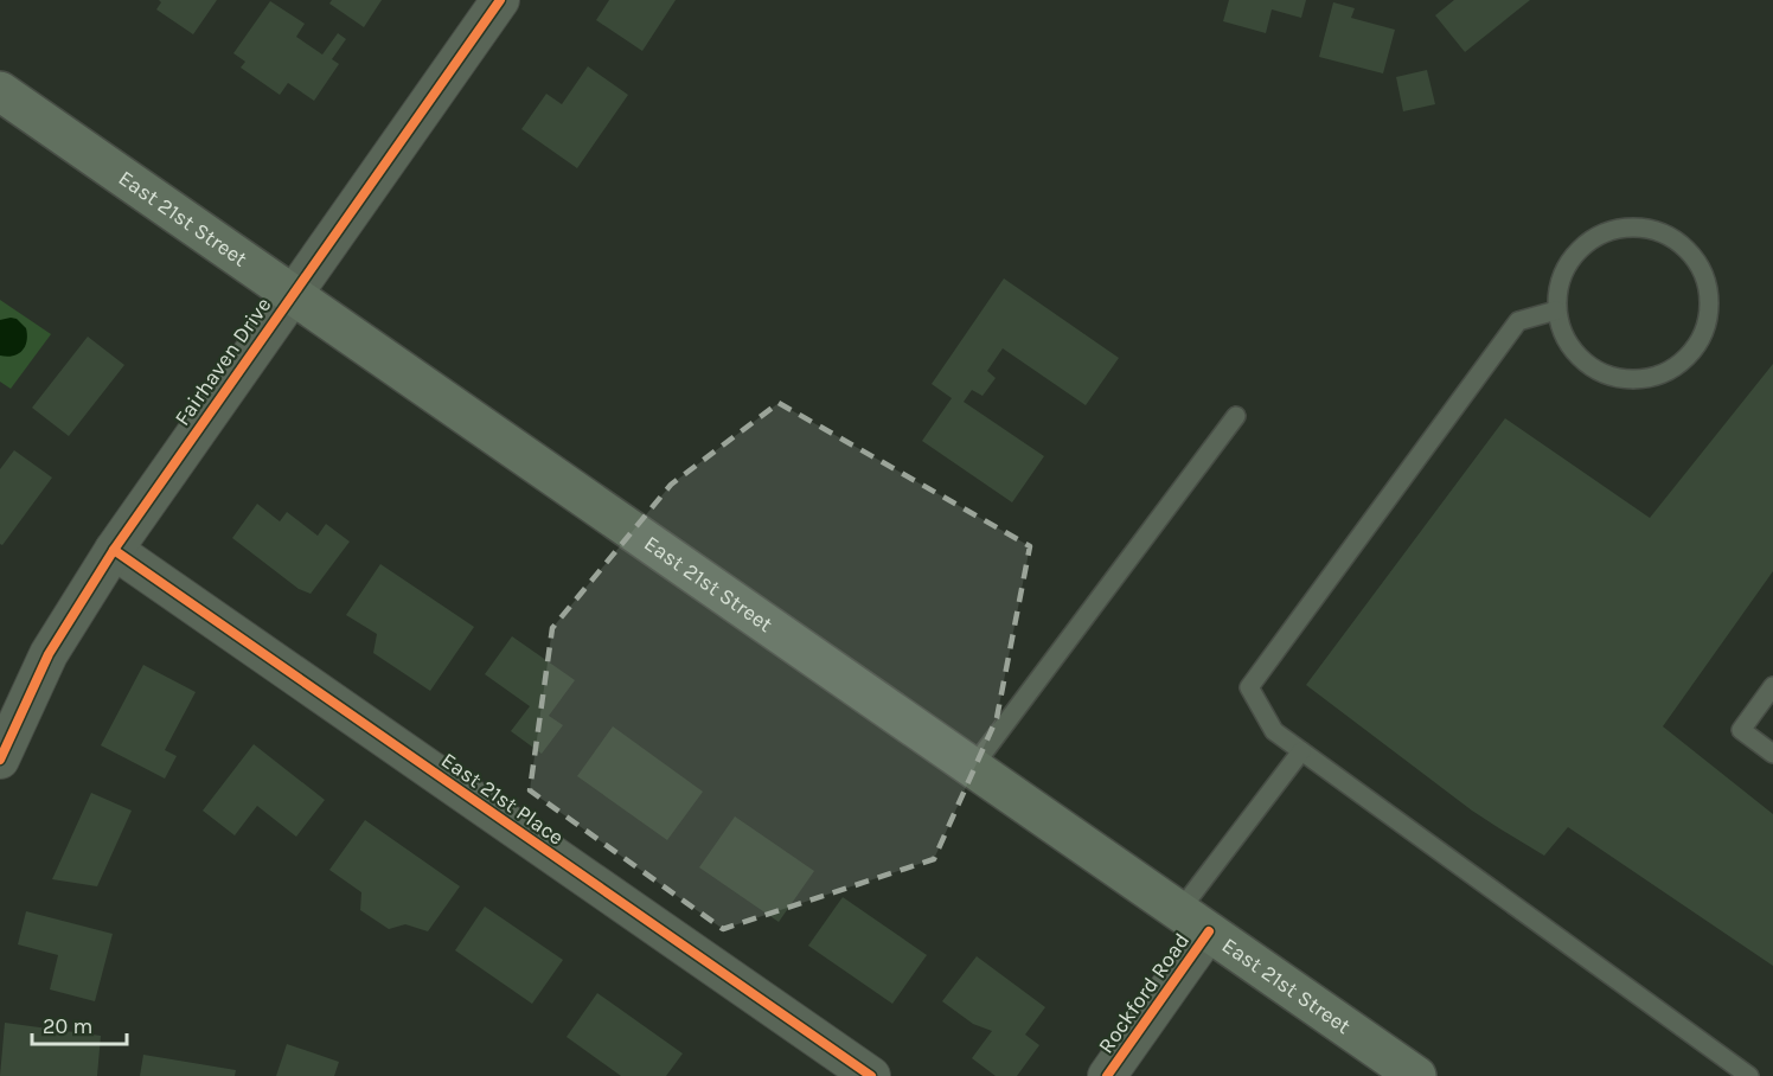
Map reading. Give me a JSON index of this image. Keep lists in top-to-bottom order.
{
  "streets": {
    "main road": ["East 21st Street"],
    "street": ["Fairhaven Drive", "East 21st Place", "Rockford Road"]
  },
  "crossings": [
    ["East 21st Street", "Fairhaven Drive"],
    ["East 21st Street", "Rockford Road"],
    ["Fairhaven Drive", "East 21st Place"]
  ],
  "scale_bar": "20 m"
}
